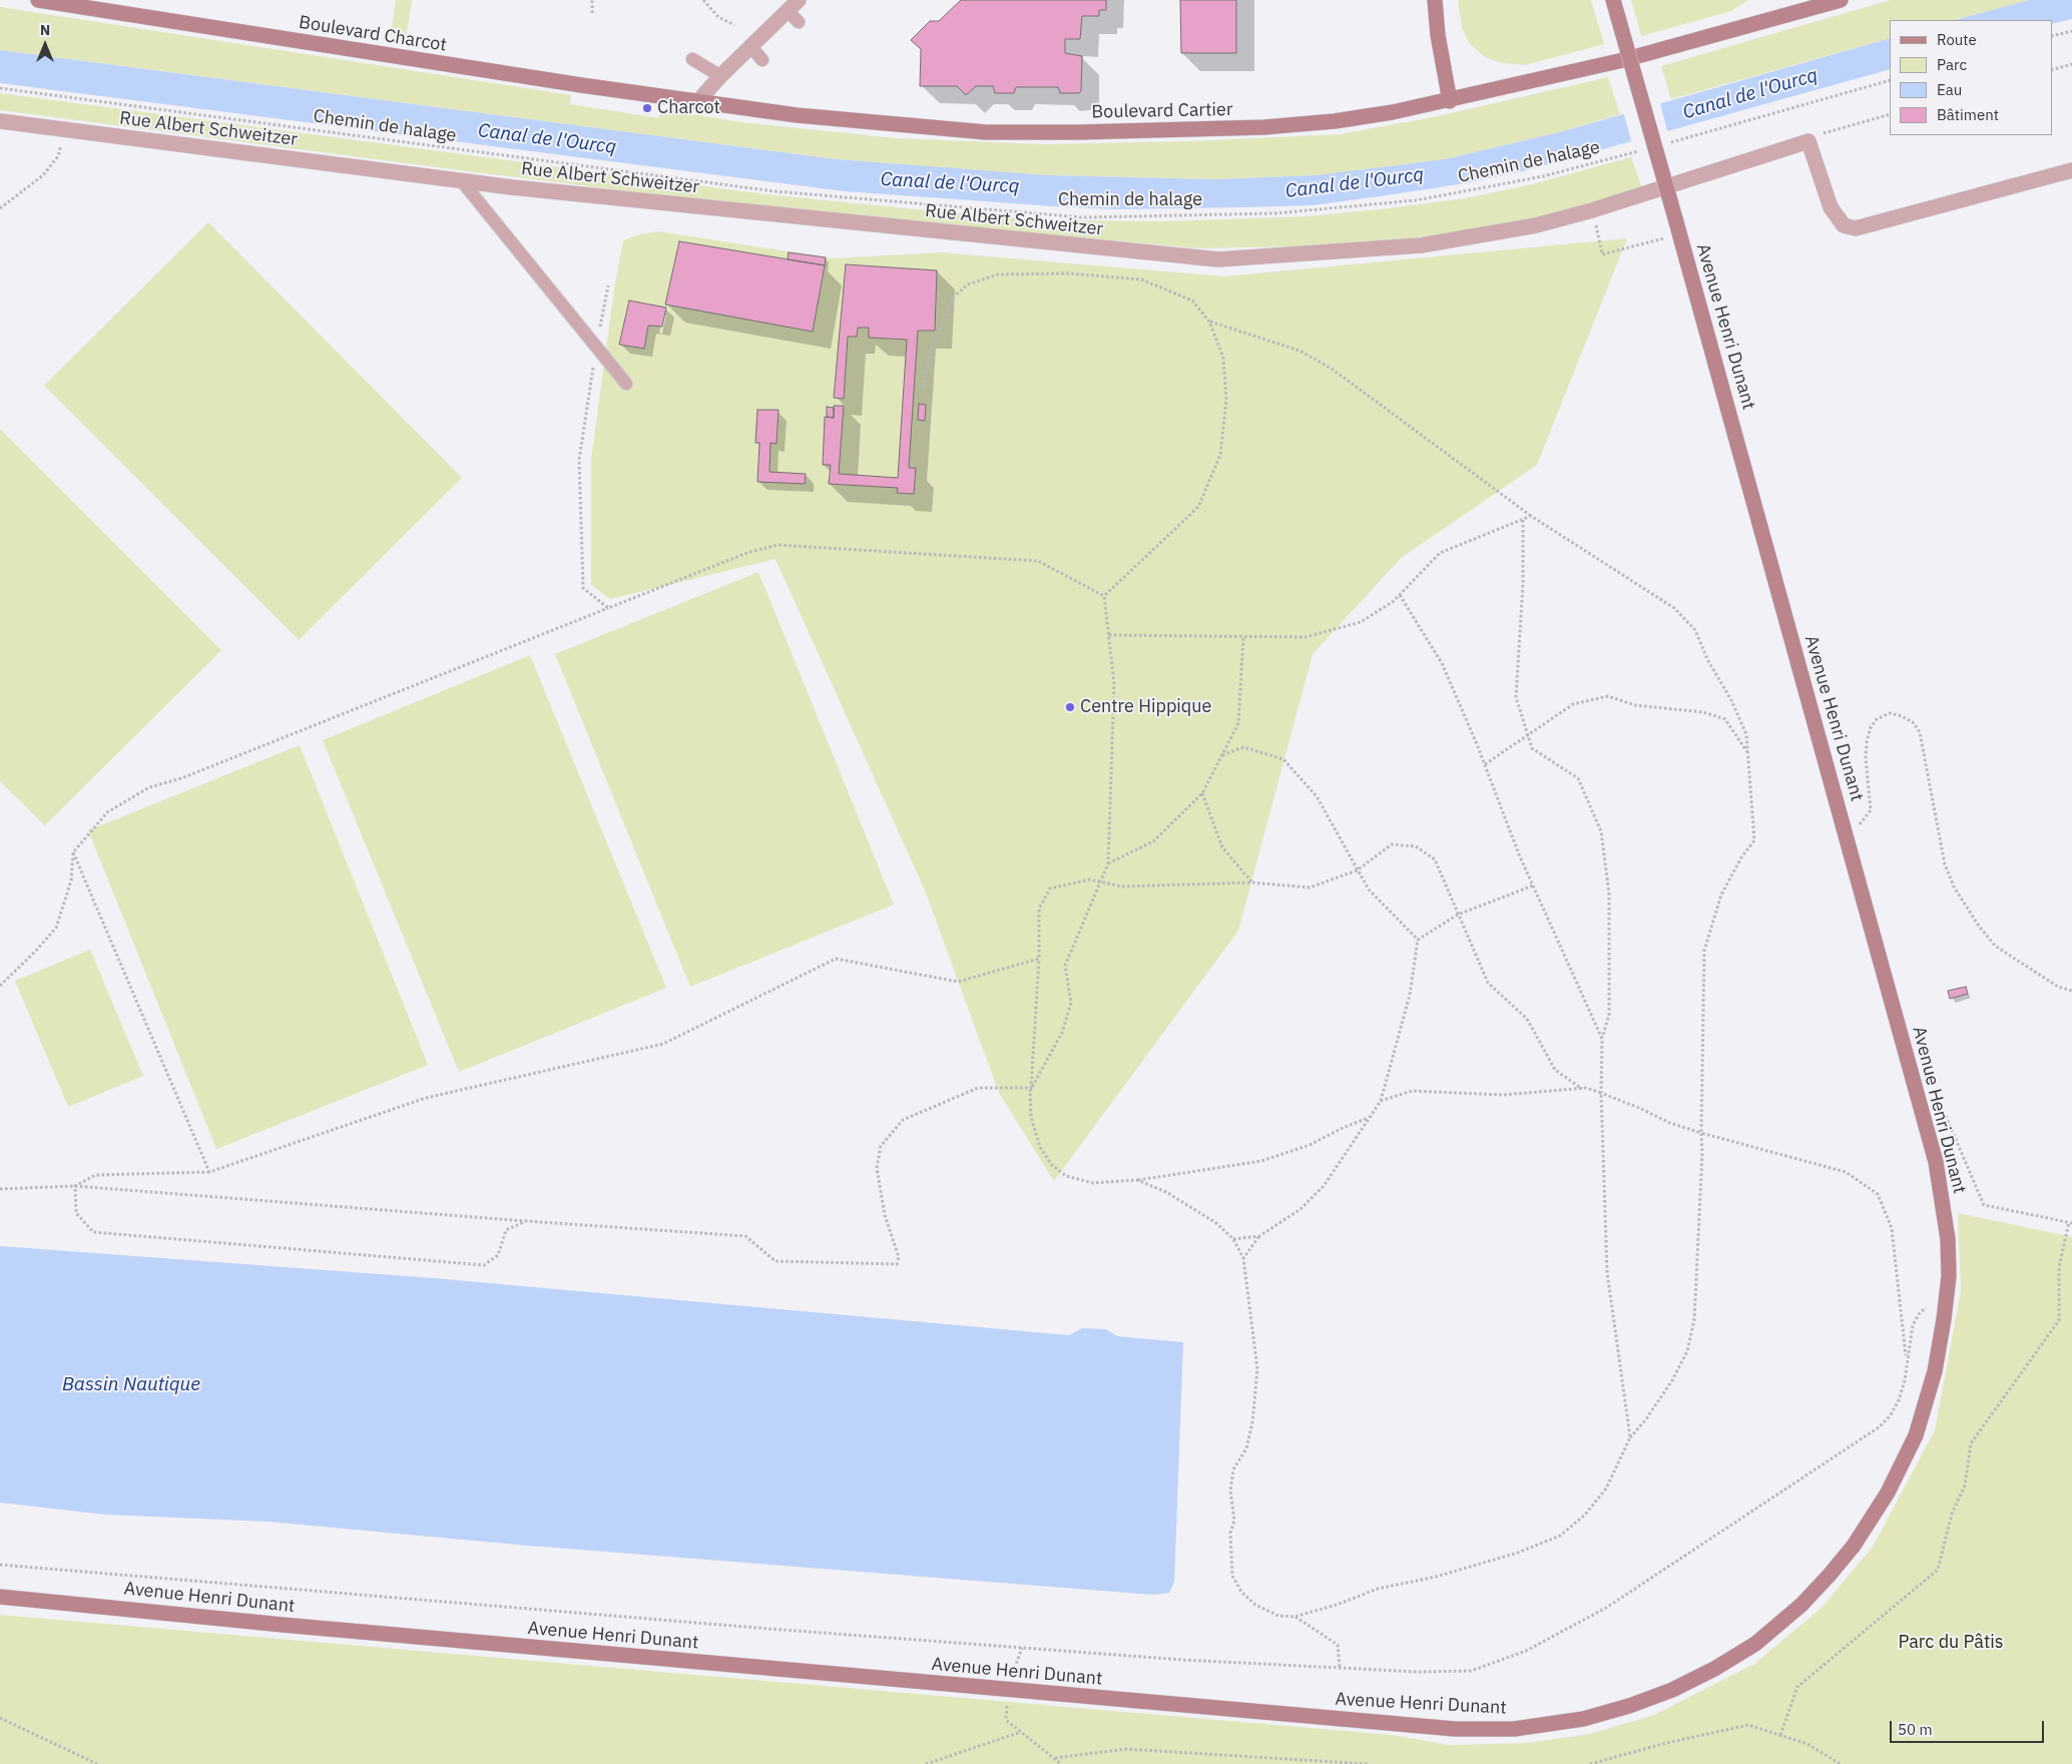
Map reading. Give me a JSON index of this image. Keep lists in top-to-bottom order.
{
  "streets": {
    "street": [
      "Boulevard Charcot",
      "Boulevard Cartier",
      "Rue Albert Schweitzer",
      "Avenue Henri Dunant"
    ],
    "path": ["Chemin de halage"]
  },
  "crossings": [
    ["Boulevard Charcot", "Boulevard Cartier"]
  ],
  "water": ["Canal de l'Ourcq", "Bassin Nautique"],
  "parks": ["Parc du Pâtis"],
  "places": ["Charcot", "Centre Hippique"],
  "legend": [
    "Route",
    "Parc",
    "Eau",
    "Bâtiment"
  ],
  "scale_bar": "50 m",
  "north": "top"
}
